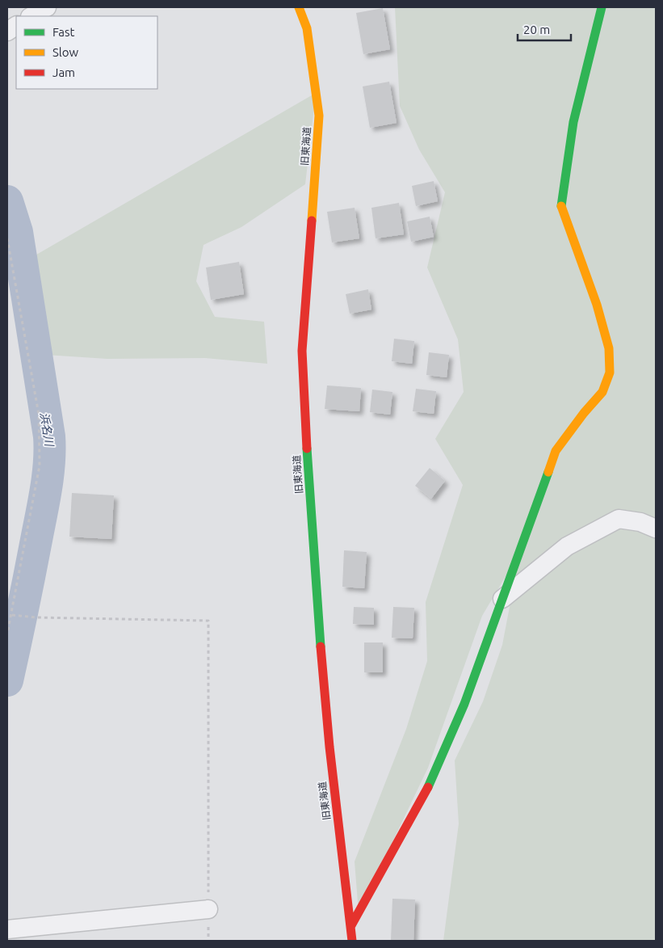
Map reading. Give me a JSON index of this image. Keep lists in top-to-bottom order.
{
  "streets": {
    "street": ["旧東海道"]
  },
  "water": ["浜名川"],
  "legend": ["Fast", "Slow", "Jam"],
  "scale_bar": "20 m"
}
